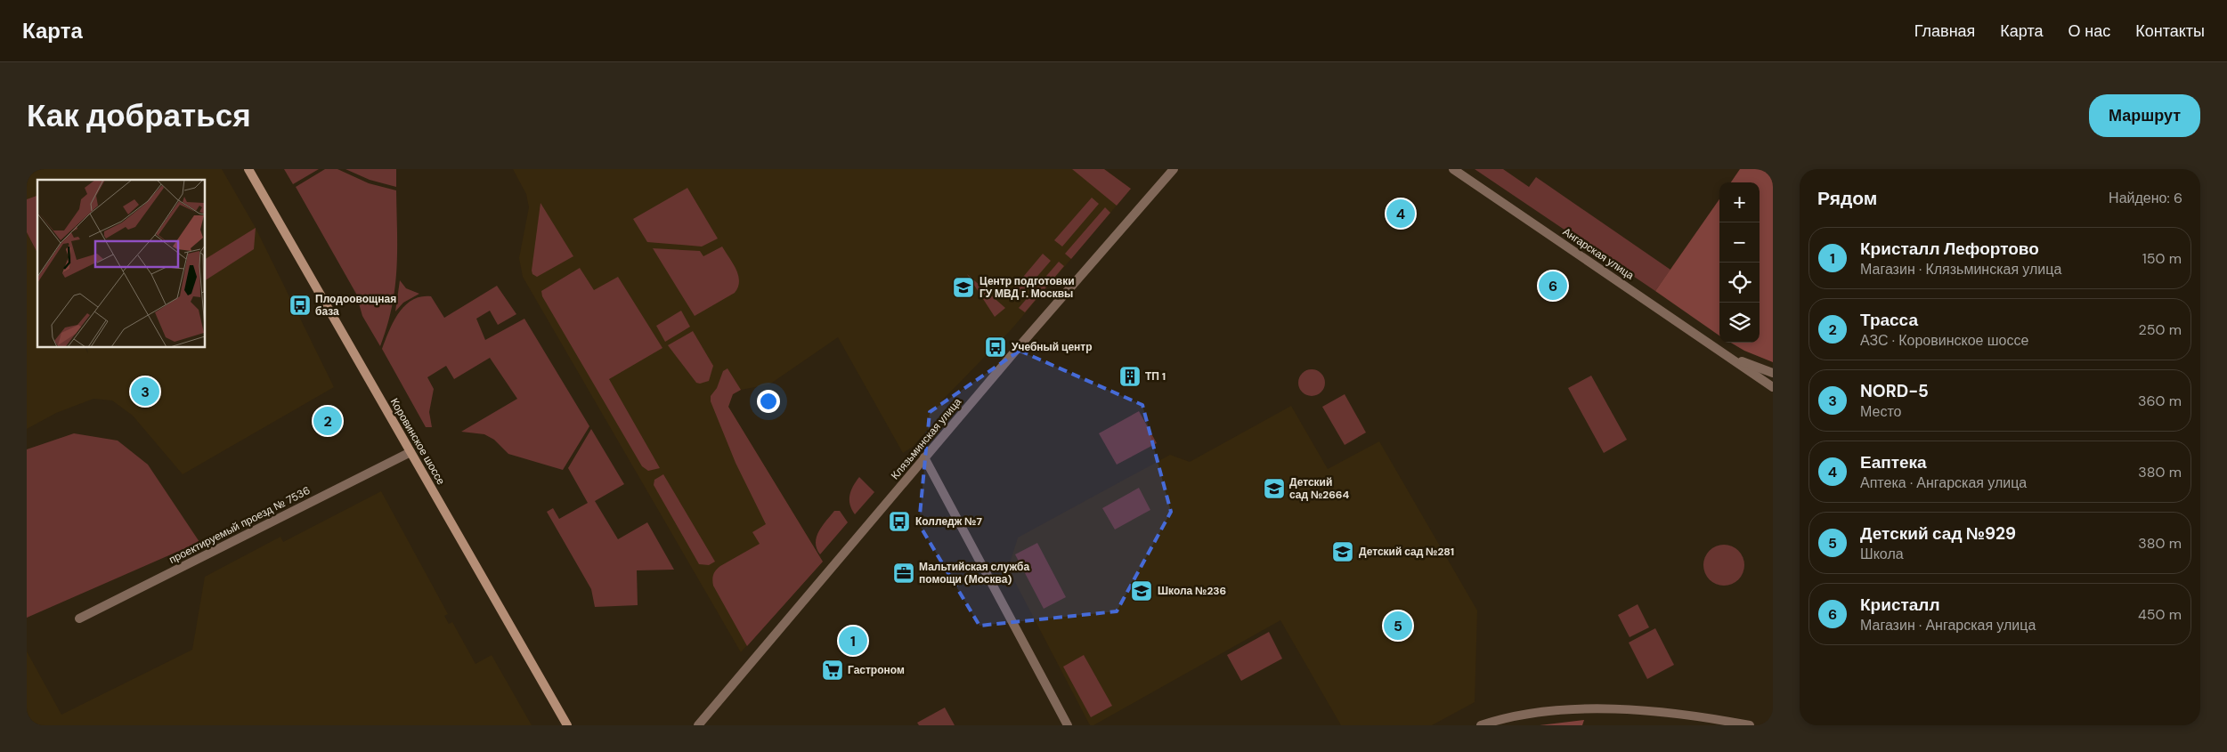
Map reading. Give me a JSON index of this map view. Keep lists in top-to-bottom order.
{
  "streets": {
    "main road": ["Коровинское шоссе"],
    "street": ["Ангарская улица", "Клязьминская улица", "проектируемый проезд № 7536"]
  },
  "crossings": [
    ["Коровинское шоссе", "проектируемый проезд № 7536"]
  ],
  "places": {
    "school or university": [
      "Центр подготовки ГУ МВД г. Москвы",
      "Детский сад №2664",
      "Детский сад №281",
      "Школа №236"
    ],
    "bus stop": ["Плодоовощная база", "Учебный центр", "Колледж №7"],
    "building": ["ТП 1"],
    "office": ["Мальтийская служба помощи (Москва)"],
    "supermarket": ["Гастроном"]
  },
  "page": {
    "header": "Карта",
    "nav": [
      "Главная",
      "Карта",
      "О нас",
      "Контакты"
    ],
    "buttons": "Маршрут",
    "title": "Как добраться",
    "heading": ["Рядом", "Найдено: 6"],
    "map_buttons": ["+", "−"],
    "pins": [
      "4",
      "6",
      "3",
      "2",
      "5",
      "1"
    ],
    "list": [
      {
        "mark": "1",
        "name": "Кристалл Лефортово",
        "note": "Магазин · Клязьминская улица",
        "value": "150 m"
      },
      {
        "mark": "2",
        "name": "Трасса",
        "note": "АЗС · Коровинское шоссе",
        "value": "250 m"
      },
      {
        "mark": "3",
        "name": "NORD-5",
        "note": "Место",
        "value": "360 m"
      },
      {
        "mark": "4",
        "name": "Еаптека",
        "note": "Аптека · Ангарская улица",
        "value": "380 m"
      },
      {
        "mark": "5",
        "name": "Детский сад №929",
        "note": "Школа",
        "value": "380 m"
      },
      {
        "mark": "6",
        "name": "Кристалл",
        "note": "Магазин · Ангарская улица",
        "value": "450 m"
      }
    ]
  }
}
